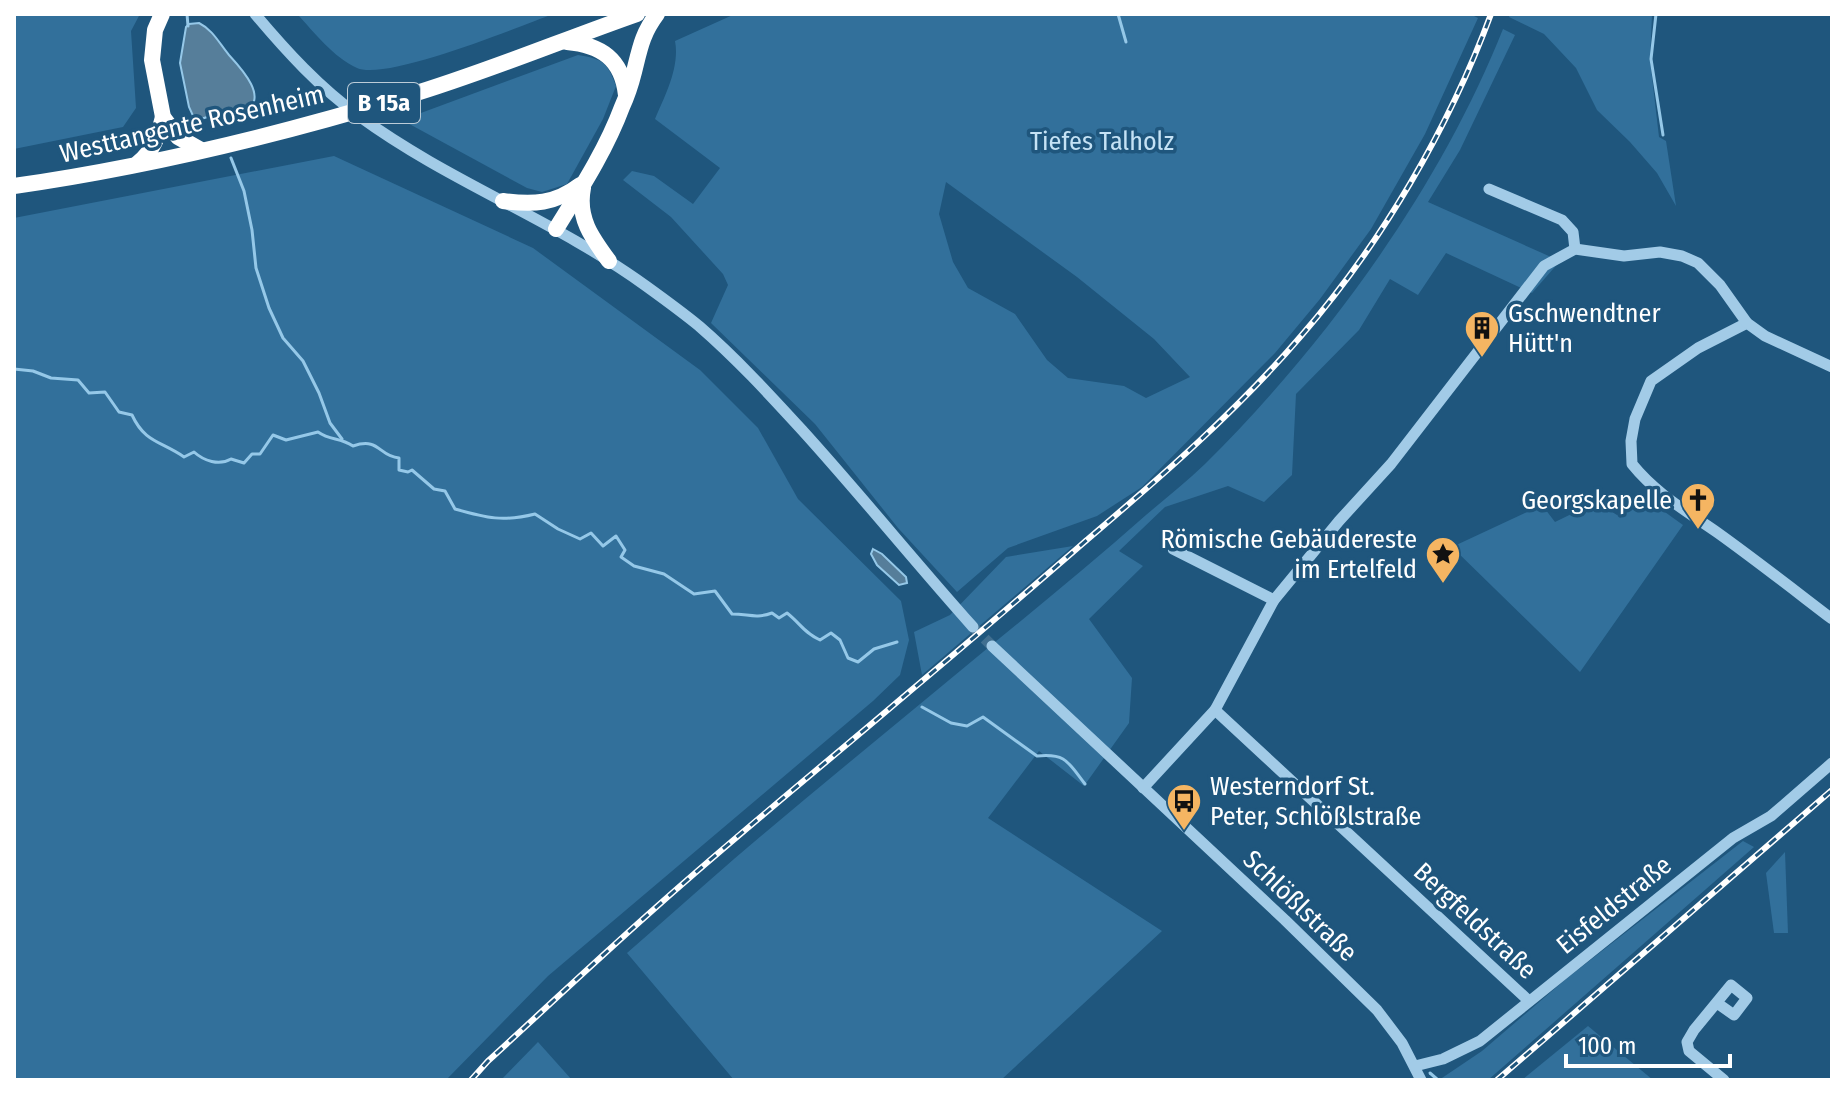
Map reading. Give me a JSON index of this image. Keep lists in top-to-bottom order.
{
  "streets": {
    "highway": ["B 15a", "Westtangente Rosenheim"],
    "street": ["Eisfeldstraße", "Schlößlstraße", "Bergfeldstraße"]
  },
  "crossings": [
    ["B 15a", "Westtangente Rosenheim"],
    ["Eisfeldstraße", "Schlößlstraße"],
    ["Eisfeldstraße", "Bergfeldstraße"]
  ],
  "parks": ["Tiefes Talholz"],
  "places": {
    "building": ["Gschwendtner Hütt'n"],
    "church": ["Georgskapelle"],
    "place": ["Römische Gebäudereste im Ertelfeld"],
    "bus stop": ["Westerndorf St. Peter, Schlößlstraße"]
  },
  "scale_bar": "100 m"
}
